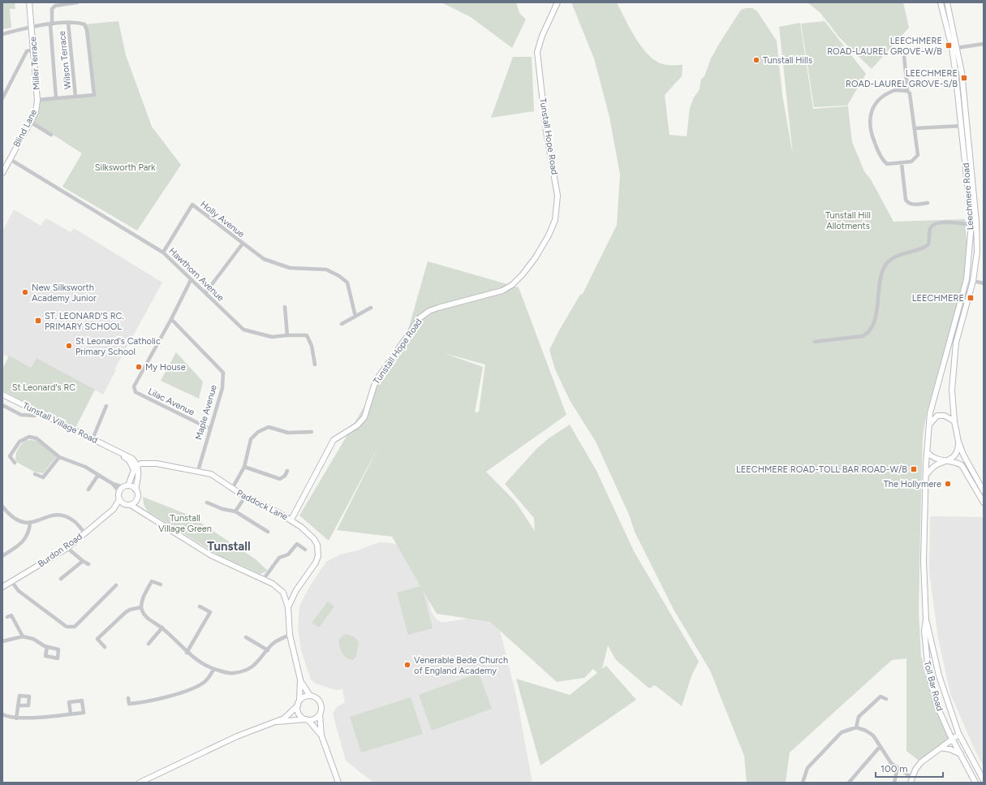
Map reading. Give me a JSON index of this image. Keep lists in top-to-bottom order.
{
  "streets": {
    "main road": [
      "Miller Terrace",
      "Blind Lane",
      "Tunstall Hope Road",
      "Leechmere Road",
      "Tunstall Village Road",
      "Paddock Lane",
      "Burdon Road",
      "Toll Bar Road"
    ],
    "street": [
      "Wilson Terrace",
      "Holly Avenue",
      "Hawthorn Avenue",
      "Lilac Avenue",
      "Maple Avenue"
    ]
  },
  "crossings": [
    ["Miller Terrace", "Blind Lane"],
    ["Blind Lane", "Hawthorn Avenue"],
    ["Tunstall Hope Road", "Paddock Lane"],
    ["Leechmere Road", "Toll Bar Road"],
    ["Holly Avenue", "Hawthorn Avenue"],
    ["Hawthorn Avenue", "Lilac Avenue"],
    ["Lilac Avenue", "Maple Avenue"],
    ["Maple Avenue", "Paddock Lane"],
    ["Tunstall Village Road", "Paddock Lane"]
  ],
  "districts": ["Tunstall"],
  "parks": [
    "Silksworth Park",
    "Tunstall Hill Allotments",
    "St Leonard's RC",
    "Tunstall Village Green"
  ],
  "places": {
    "transit": [
      "LEECHMERE ROAD-LAUREL GROVE-W/B",
      "LEECHMERE ROAD-LAUREL GROVE-S/B",
      "LEECHMERE",
      "ST. LEONARD'S RC. PRIMARY SCHOOL",
      "LEECHMERE ROAD-TOLL BAR ROAD-W/B"
    ],
    "other": [
      "Tunstall Hills",
      "New Silksworth Academy Junior",
      "St Leonard's Catholic Primary School",
      "My House",
      "The Hollymere",
      "Venerable Bede Church of England Academy"
    ]
  },
  "scale_bar": "100 m"
}
